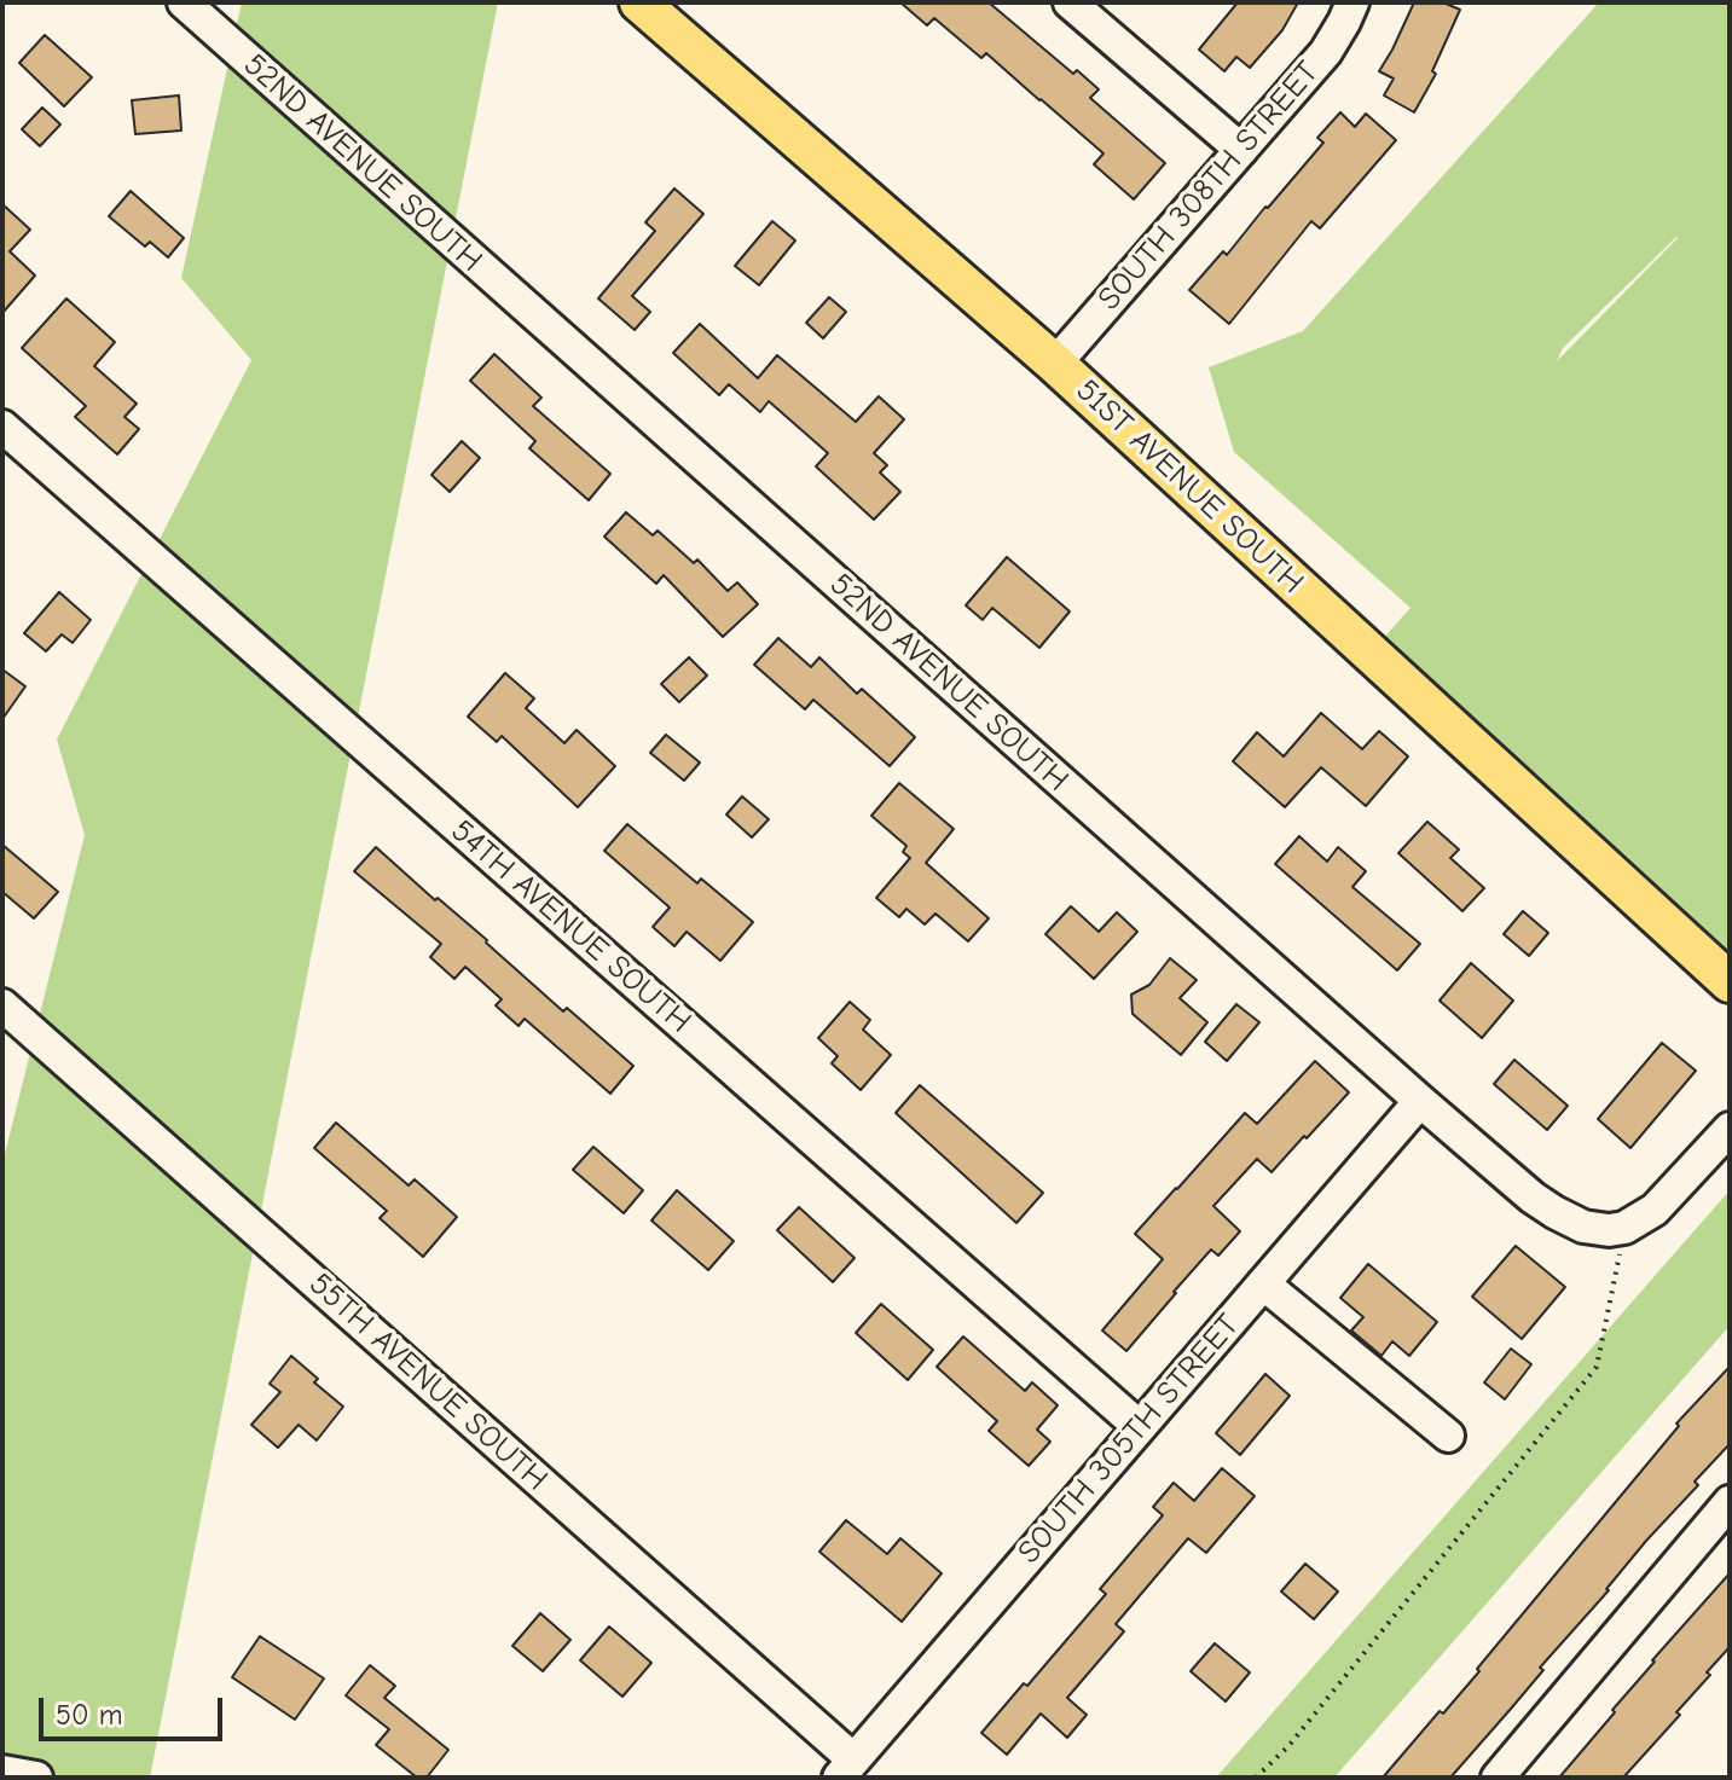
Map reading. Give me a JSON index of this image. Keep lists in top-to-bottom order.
{
  "streets": {
    "main road": ["51ST AVENUE SOUTH"],
    "street": [
      "52ND AVENUE SOUTH",
      "SOUTH 308TH STREET",
      "54TH AVENUE SOUTH",
      "55TH AVENUE SOUTH",
      "SOUTH 305TH STREET"
    ]
  },
  "crossings": [
    ["52ND AVENUE SOUTH", "SOUTH 305TH STREET"],
    ["SOUTH 308TH STREET", "51ST AVENUE SOUTH"],
    ["54TH AVENUE SOUTH", "SOUTH 305TH STREET"],
    ["55TH AVENUE SOUTH", "SOUTH 305TH STREET"]
  ],
  "scale_bar": "50 m"
}
